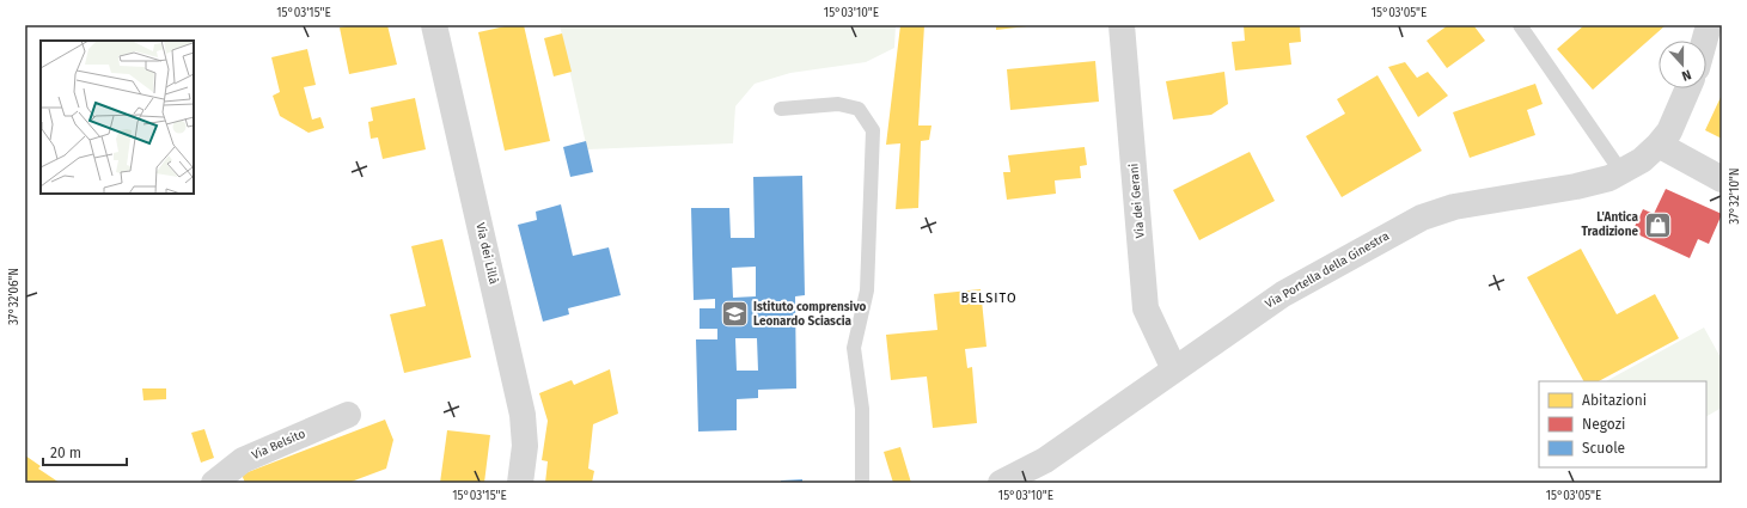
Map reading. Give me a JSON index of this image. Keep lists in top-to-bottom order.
{
  "streets": {
    "street": [
      "Via dei Gerani",
      "Via dei Lillà",
      "Via Portella della Ginestra",
      "Via Belsito"
    ]
  },
  "crossings": [
    ["Via dei Gerani", "Via Portella della Ginestra"]
  ],
  "districts": ["BELSITO"],
  "places": {
    "shop": ["L'Antica Tradizione"],
    "school or university": ["Istituto comprensivo Leonardo Sciascia"]
  },
  "legend": ["Abitazioni", "Negozi", "Scuole"],
  "scale_bar": "20 m",
  "north": "bottom",
  "coordinates": [
    "15°03'15\"E",
    "15°03'10\"E",
    "15°03'05\"E",
    "37°32'10\"N",
    "37°32'06\"N"
  ]
}
